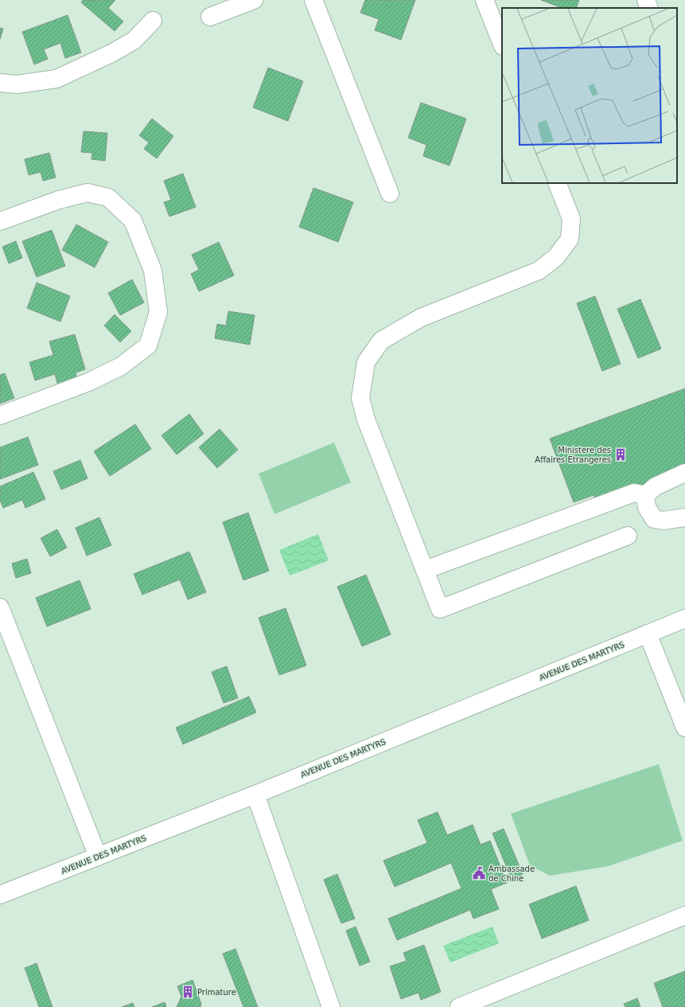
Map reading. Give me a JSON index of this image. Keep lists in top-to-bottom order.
{
  "streets": {
    "street": ["AVENUE DES MARTYRS"]
  },
  "places": {
    "building": ["Ministere des Affaires Etrangeres", "Primature"],
    "public building": ["Ambassade de Chine"]
  }
}
